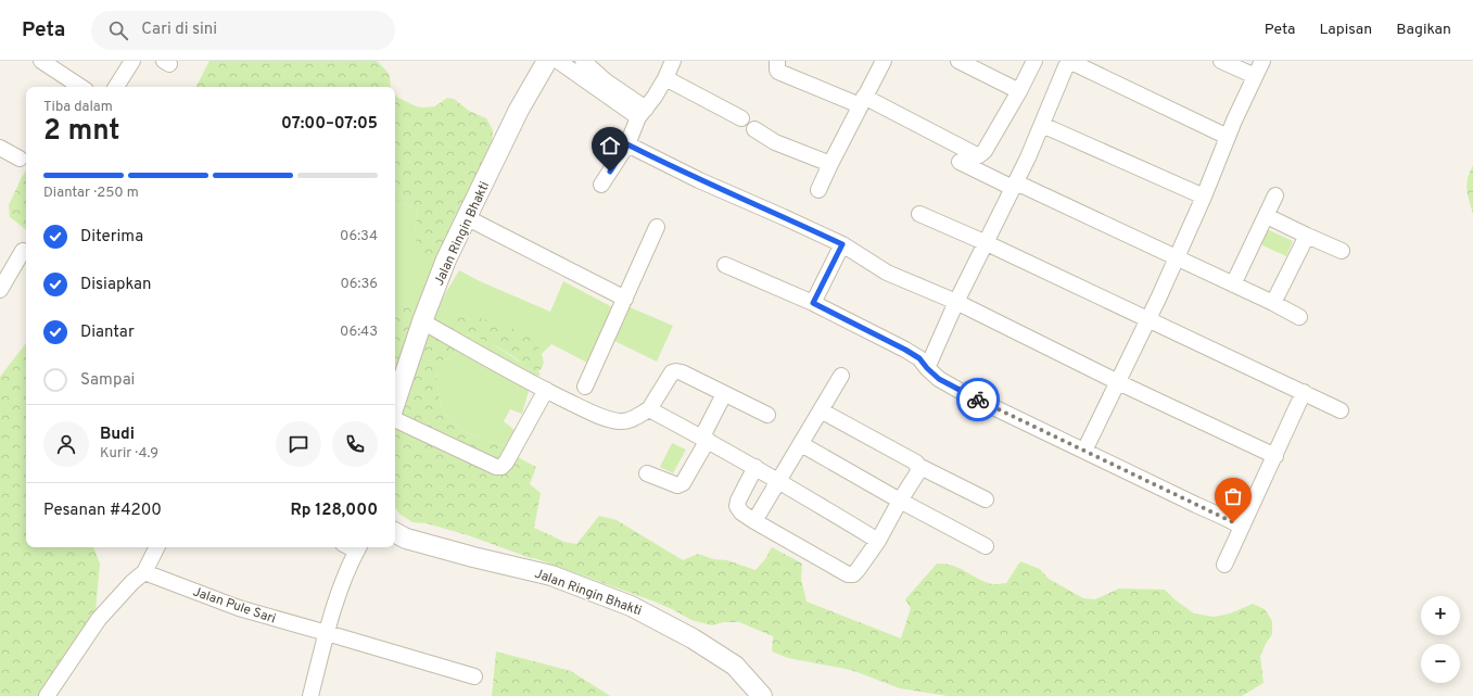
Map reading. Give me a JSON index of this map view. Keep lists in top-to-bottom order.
{
  "streets": {
    "street": ["Jalan Ringin Bhakti", "Jalan Pule Sari"]
  },
  "page": {
    "header": "Peta",
    "search": "Cari di sini",
    "nav": ["Peta", "Lapisan", "Bagikan"],
    "heading": ["2 mnt", "Tiba dalam", "07:00–07:05"],
    "panel": [
      "Budi",
      "Kurir · 4.9",
      "Pesanan #4200",
      "Rp 128,000"
    ],
    "bar": "Diantar · 250 m",
    "list": [
      ["Diterima", "06:34"],
      ["Disiapkan", "06:36"],
      ["Diantar", "06:43"],
      "Sampai"
    ],
    "map_buttons": ["+", "−"]
  }
}
